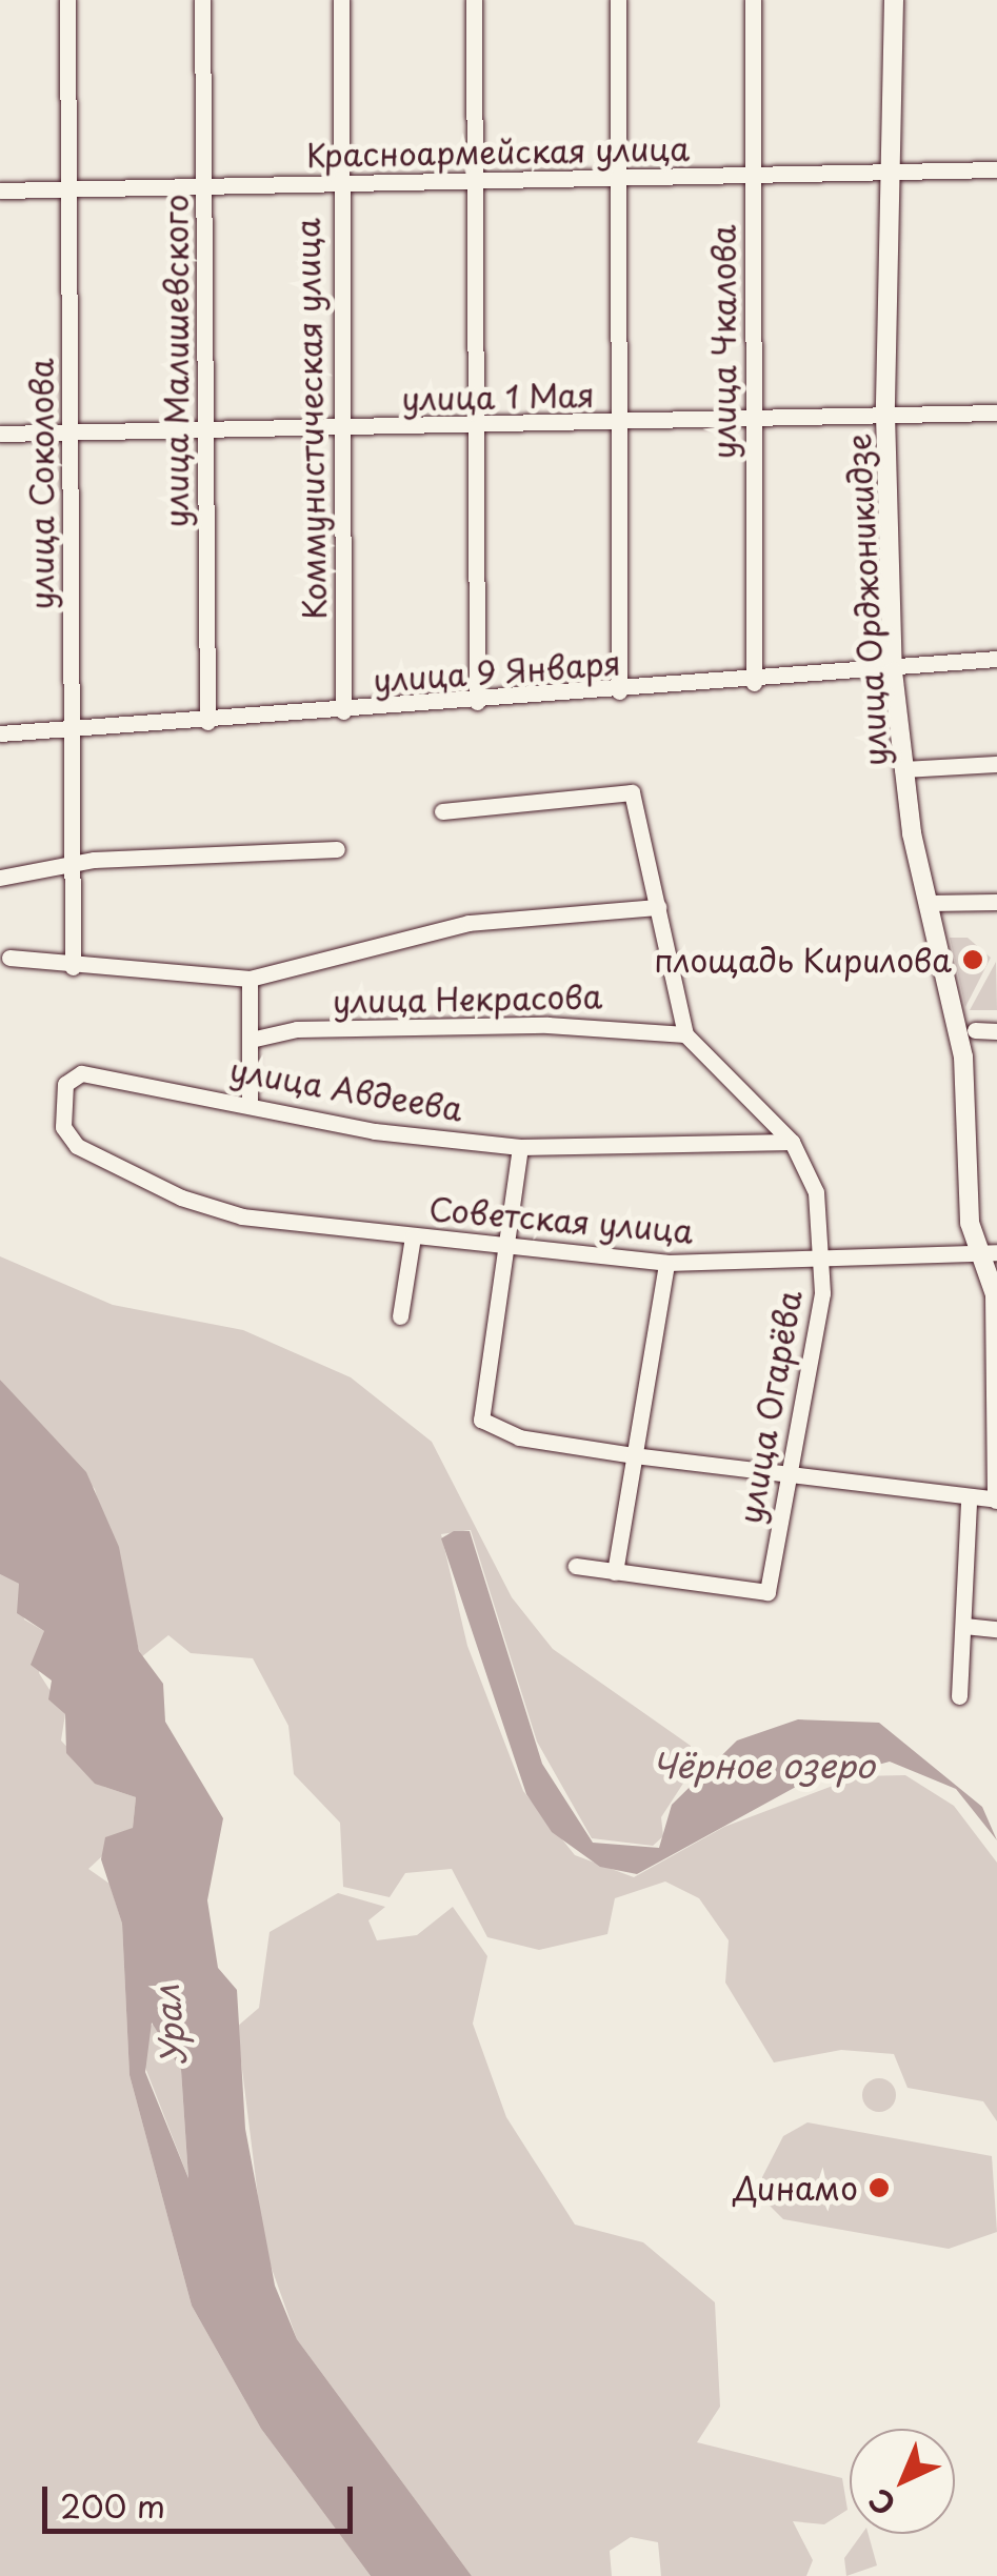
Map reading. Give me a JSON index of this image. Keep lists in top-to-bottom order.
{
  "streets": {
    "main road": ["улица Орджоникидзе"],
    "street": [
      "Красноармейская улица",
      "улица Чкалова",
      "улица Малишевского",
      "улица 1 Мая",
      "Коммунистическая улица",
      "улица Соколова",
      "улица 9 Января",
      "улица Некрасова",
      "улица Авдеева",
      "Советская улица",
      "улица Огарёва"
    ]
  },
  "crossings": [
    ["Красноармейская улица", "улица Чкалова"],
    ["Красноармейская улица", "улица Малишевского"],
    ["Красноармейская улица", "Коммунистическая улица"],
    ["Красноармейская улица", "улица Соколова"],
    ["Красноармейская улица", "улица Орджоникидзе"],
    ["улица Чкалова", "улица 1 Мая"],
    ["улица Чкалова", "улица 9 Января"],
    ["улица Малишевского", "улица 1 Мая"],
    ["улица Малишевского", "улица 9 Января"],
    ["улица 1 Мая", "Коммунистическая улица"],
    ["улица 1 Мая", "улица Соколова"],
    ["улица 1 Мая", "улица Орджоникидзе"],
    ["Коммунистическая улица", "улица 9 Января"],
    ["улица Соколова", "улица 9 Января"],
    ["улица Орджоникидзе", "улица 9 Января"],
    ["улица Орджоникидзе", "Советская улица"],
    ["улица Некрасова", "улица Огарёва"],
    ["улица Авдеева", "Советская улица"],
    ["улица Авдеева", "улица Огарёва"],
    ["Советская улица", "улица Огарёва"]
  ],
  "water": ["Чёрное озеро", "Урал"],
  "places": ["площадь Кирилова", "Динамо"],
  "scale_bar": "200 m",
  "north": "bottom left"
}
